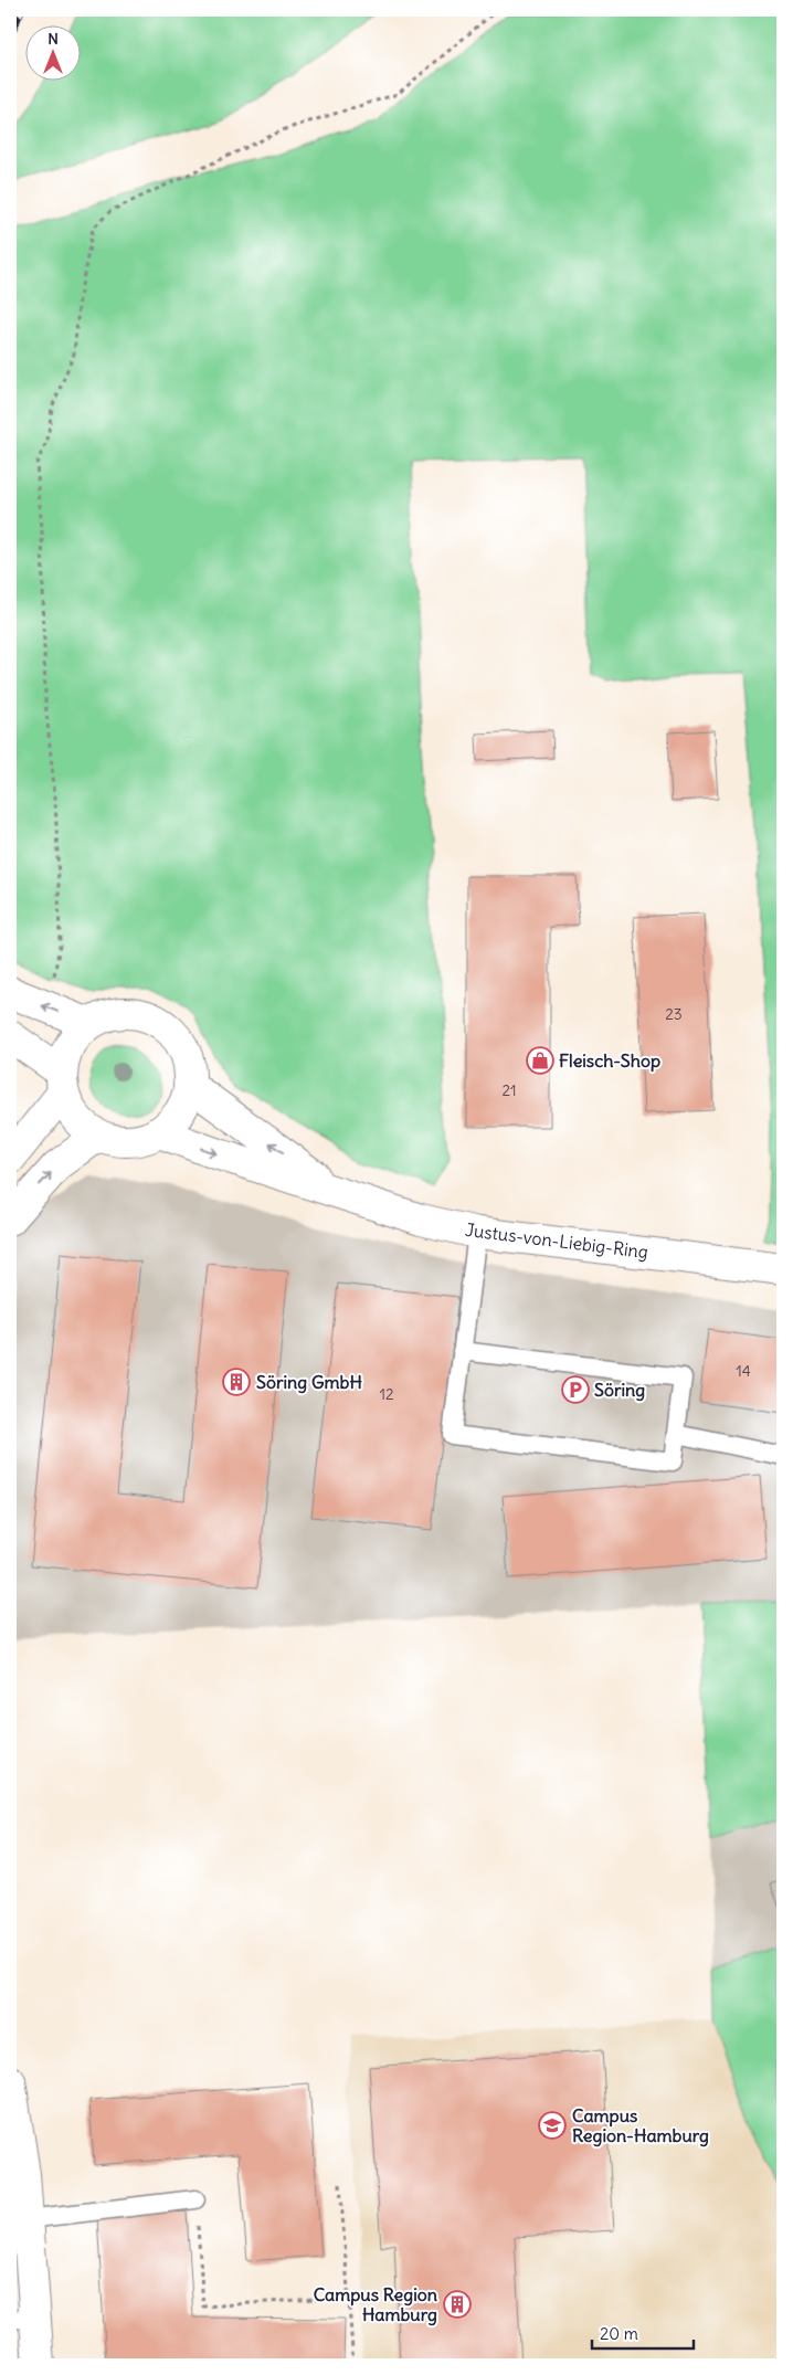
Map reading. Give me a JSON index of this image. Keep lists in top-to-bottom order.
{
  "streets": {
    "street": ["Justus-von-Liebig-Ring"]
  },
  "places": {
    "shop": ["Fleisch-Shop"],
    "building": ["Söring GmbH", "Campus Region Hamburg"],
    "parking": ["Söring"],
    "school or university": ["Campus Region-Hamburg"]
  },
  "house_numbers": [
    "23",
    "21",
    "14",
    "12"
  ],
  "scale_bar": "20 m",
  "north": "top"
}
